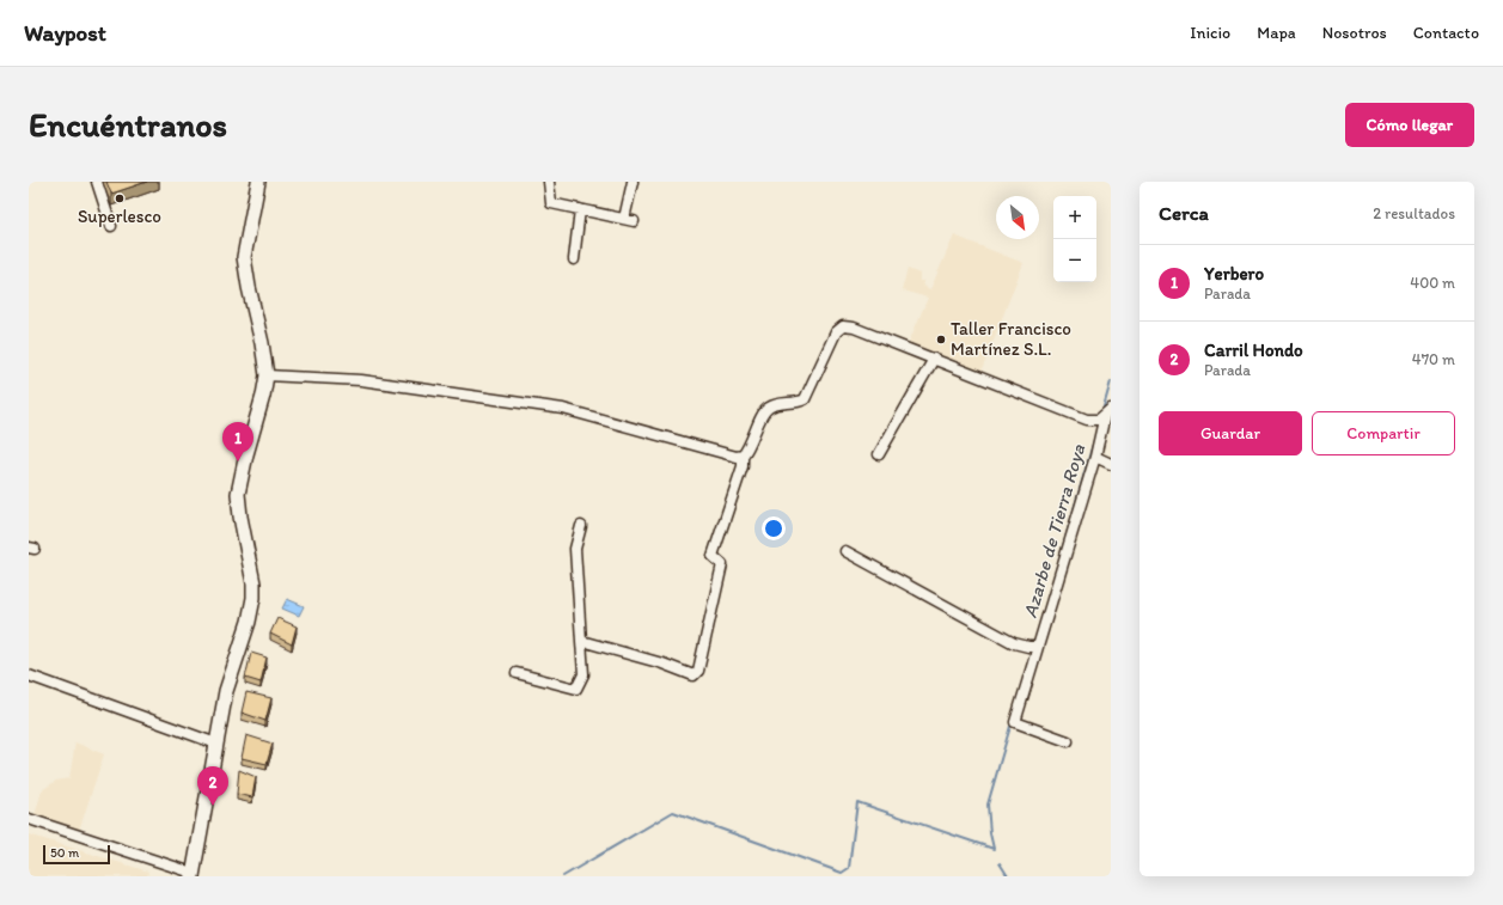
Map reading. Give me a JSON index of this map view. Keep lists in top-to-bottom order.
{
  "water": ["Azarbe de Tierra Roya"],
  "places": ["Superlesco", "Taller Francisco Martínez S.L."],
  "scale_bar": "50 m",
  "north": "bottom right",
  "page": {
    "header": "Waypost",
    "nav": [
      "Inicio",
      "Mapa",
      "Nosotros",
      "Contacto"
    ],
    "buttons": [
      "Cómo llegar",
      ["Guardar", "Compartir"]
    ],
    "title": "Encuéntranos",
    "heading": ["Cerca", "2 resultados"],
    "map_buttons": ["+", "−"],
    "list": [
      {
        "mark": "1",
        "name": "Yerbero",
        "note": "Parada",
        "value": "400 m"
      },
      {
        "mark": "2",
        "name": "Carril Hondo",
        "note": "Parada",
        "value": "470 m"
      }
    ],
    "pins": ["1", "2"],
    "scale": "50 m"
  }
}
